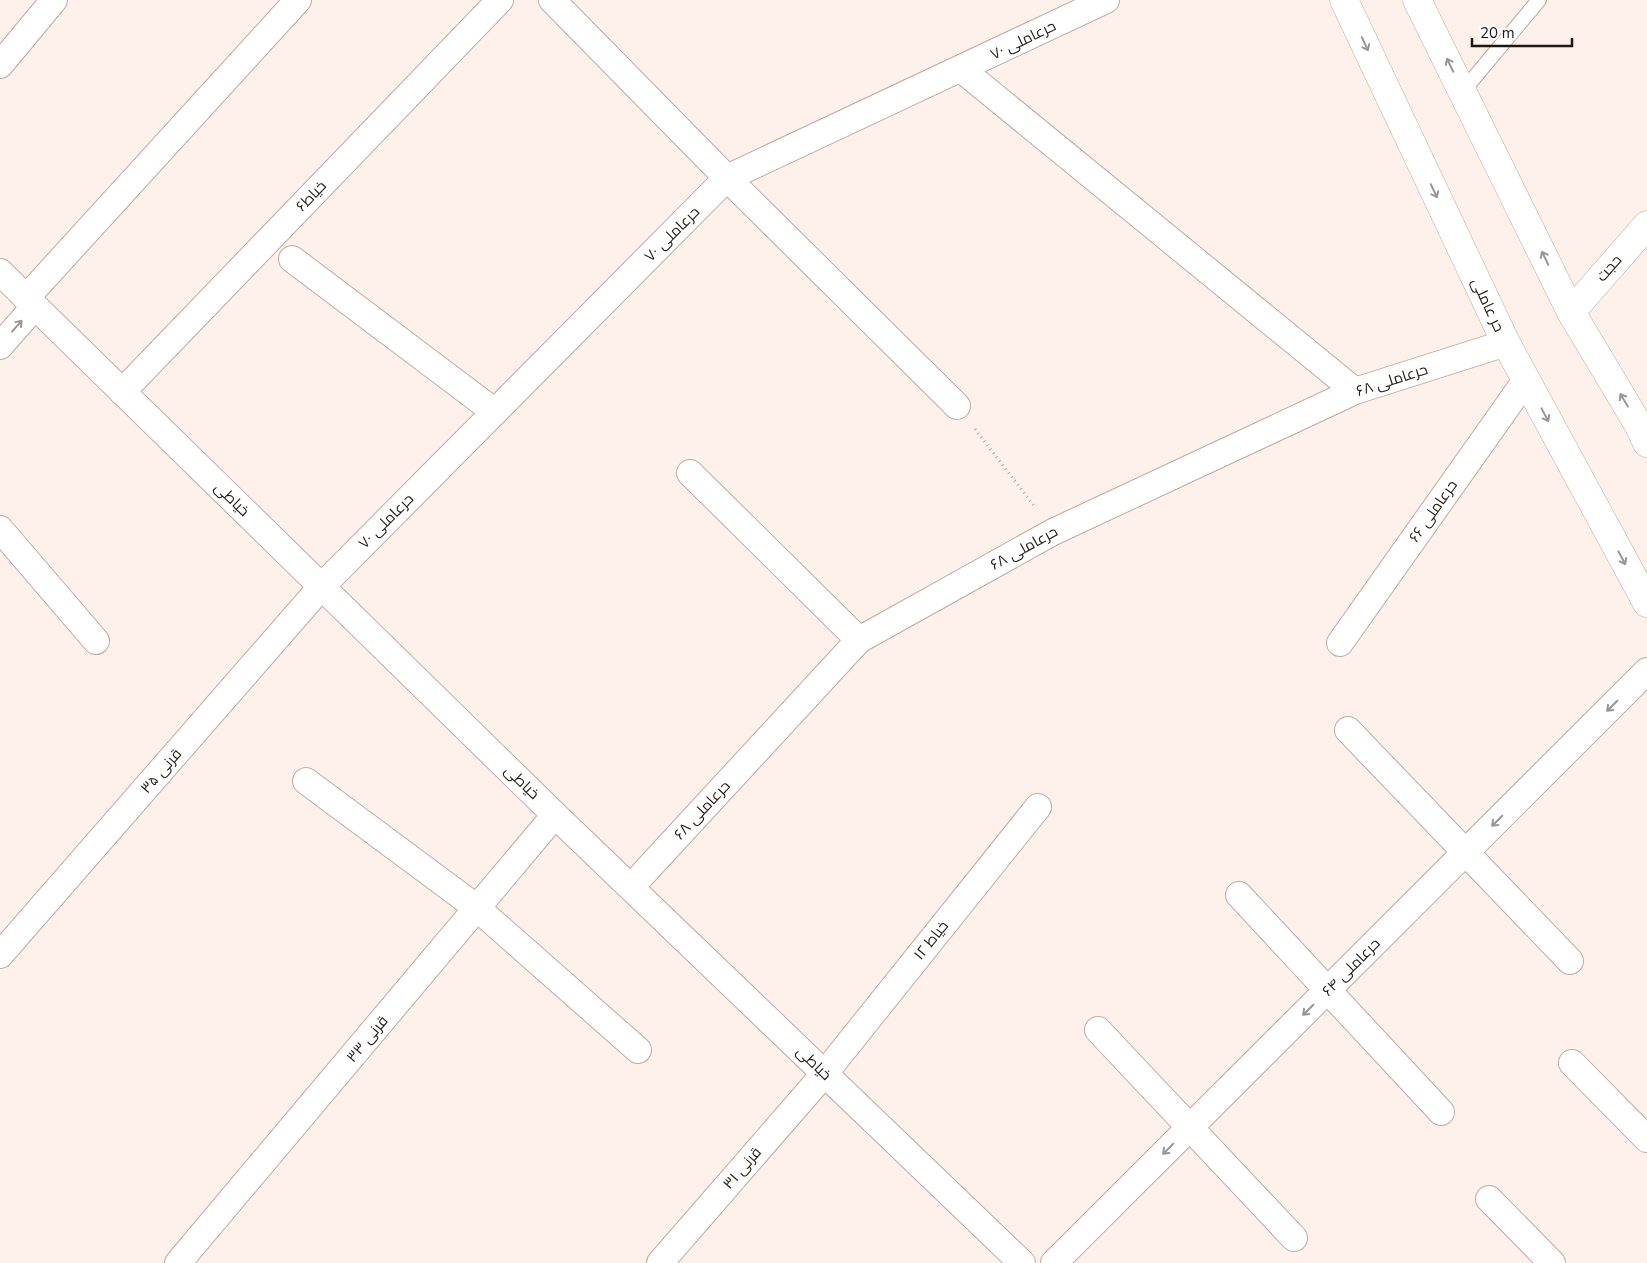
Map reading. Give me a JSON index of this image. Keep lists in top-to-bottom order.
{
  "streets": {
    "main road": ["حجت", "حر عاملی"],
    "street": [
      "حرعاملی ۷۰",
      "خیاط۶",
      "حرعاملی ۶۸",
      "خیاطی",
      "حرعاملی ۶۶",
      "قرنی ۳۵",
      "خیاط ۱۲",
      "حرعاملی ۶۴",
      "قرنی ۳۳",
      "قرنی ۳۱"
    ]
  },
  "crossings": [
    ["حرعاملی ۷۰", "خیاطی"],
    ["حرعاملی ۷۰", "قرنی ۳۵"],
    ["خیاط۶", "خیاطی"],
    ["حر عاملی", "حرعاملی ۶۸"],
    ["حر عاملی", "حرعاملی ۶۶"],
    ["حرعاملی ۶۸", "خیاطی"],
    ["خیاطی", "قرنی ۳۵"],
    ["خیاطی", "خیاط ۱۲"],
    ["خیاطی", "قرنی ۳۳"],
    ["خیاطی", "قرنی ۳۱"],
    ["خیاط ۱۲", "قرنی ۳۱"]
  ],
  "one_way": ["حرعاملی ۶۴"],
  "scale_bar": "20 m"
}
